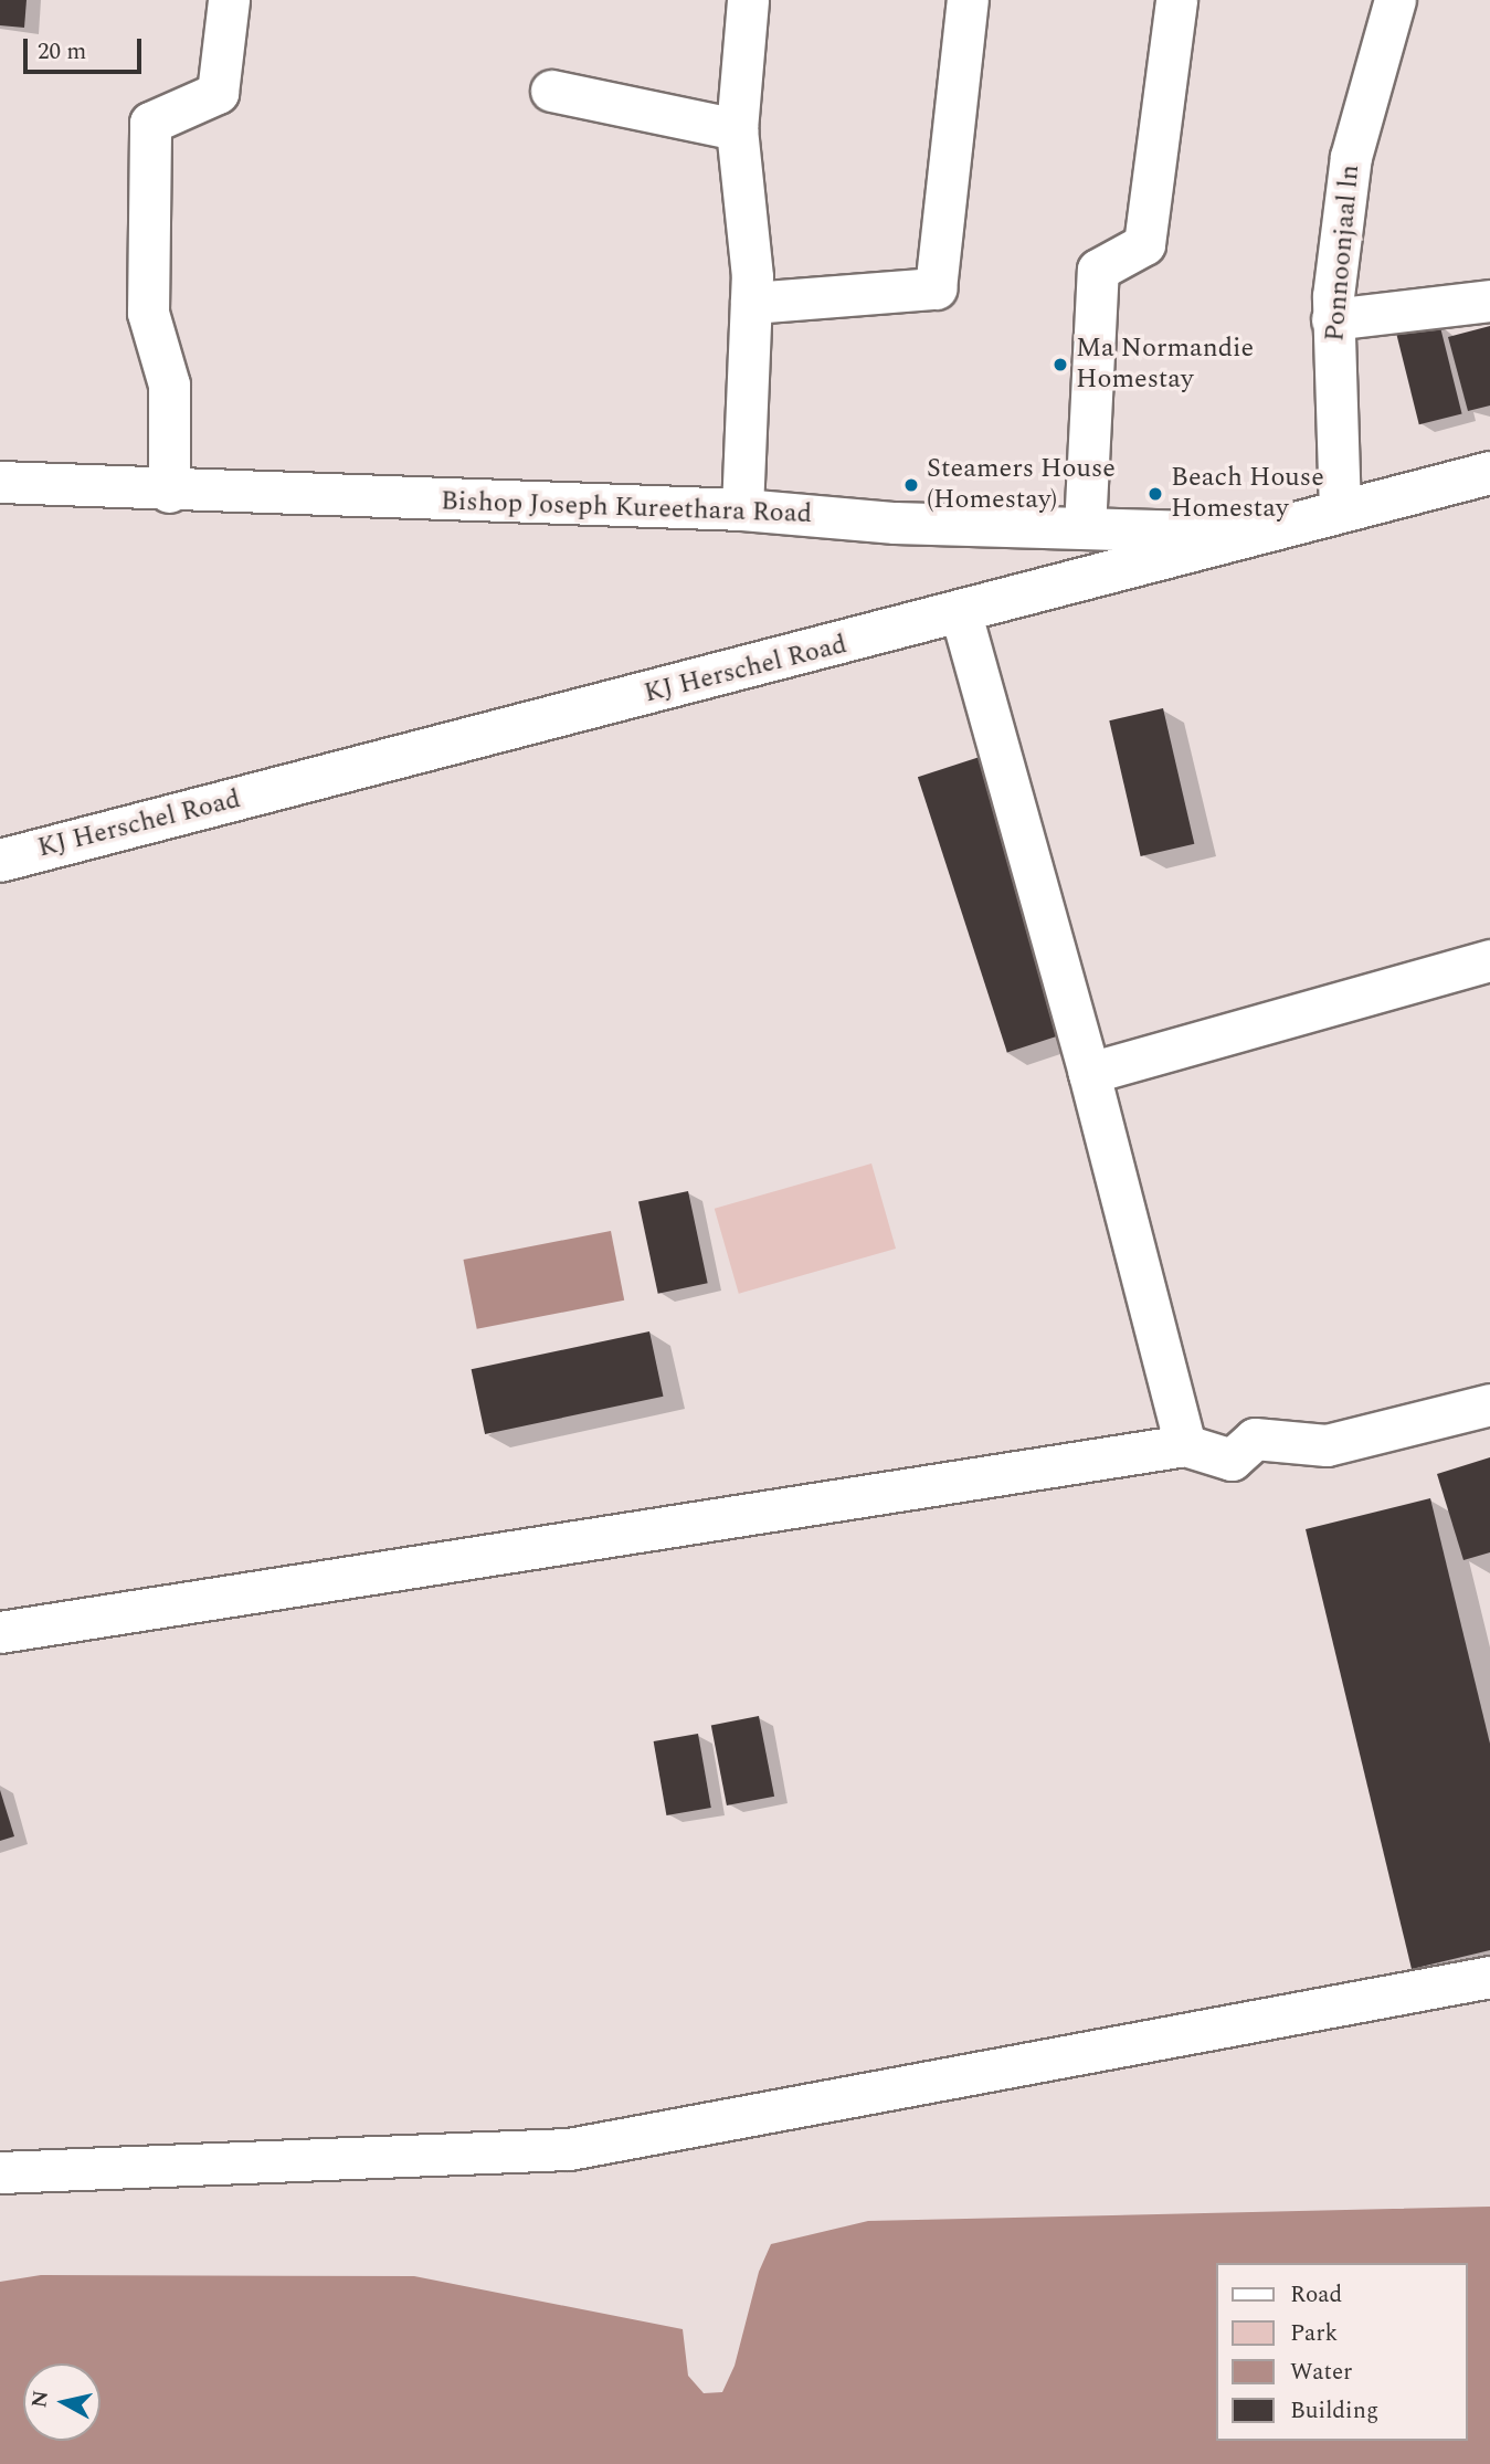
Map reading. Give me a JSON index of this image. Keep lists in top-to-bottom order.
{
  "streets": {
    "main road": ["KJ Herschel Road"],
    "street": ["Ponnoonjaal ln", "Bishop Joseph Kureethara Road"]
  },
  "crossings": [
    ["Ponnoonjaal ln", "KJ Herschel Road"],
    ["Bishop Joseph Kureethara Road", "KJ Herschel Road"]
  ],
  "places": ["Ma Normandie Homestay", "Steamers House (Homestay)", "Beach House Homestay"],
  "legend": [
    "Road",
    "Park",
    "Water",
    "Building"
  ],
  "scale_bar": "20 m",
  "north": "left"
}
